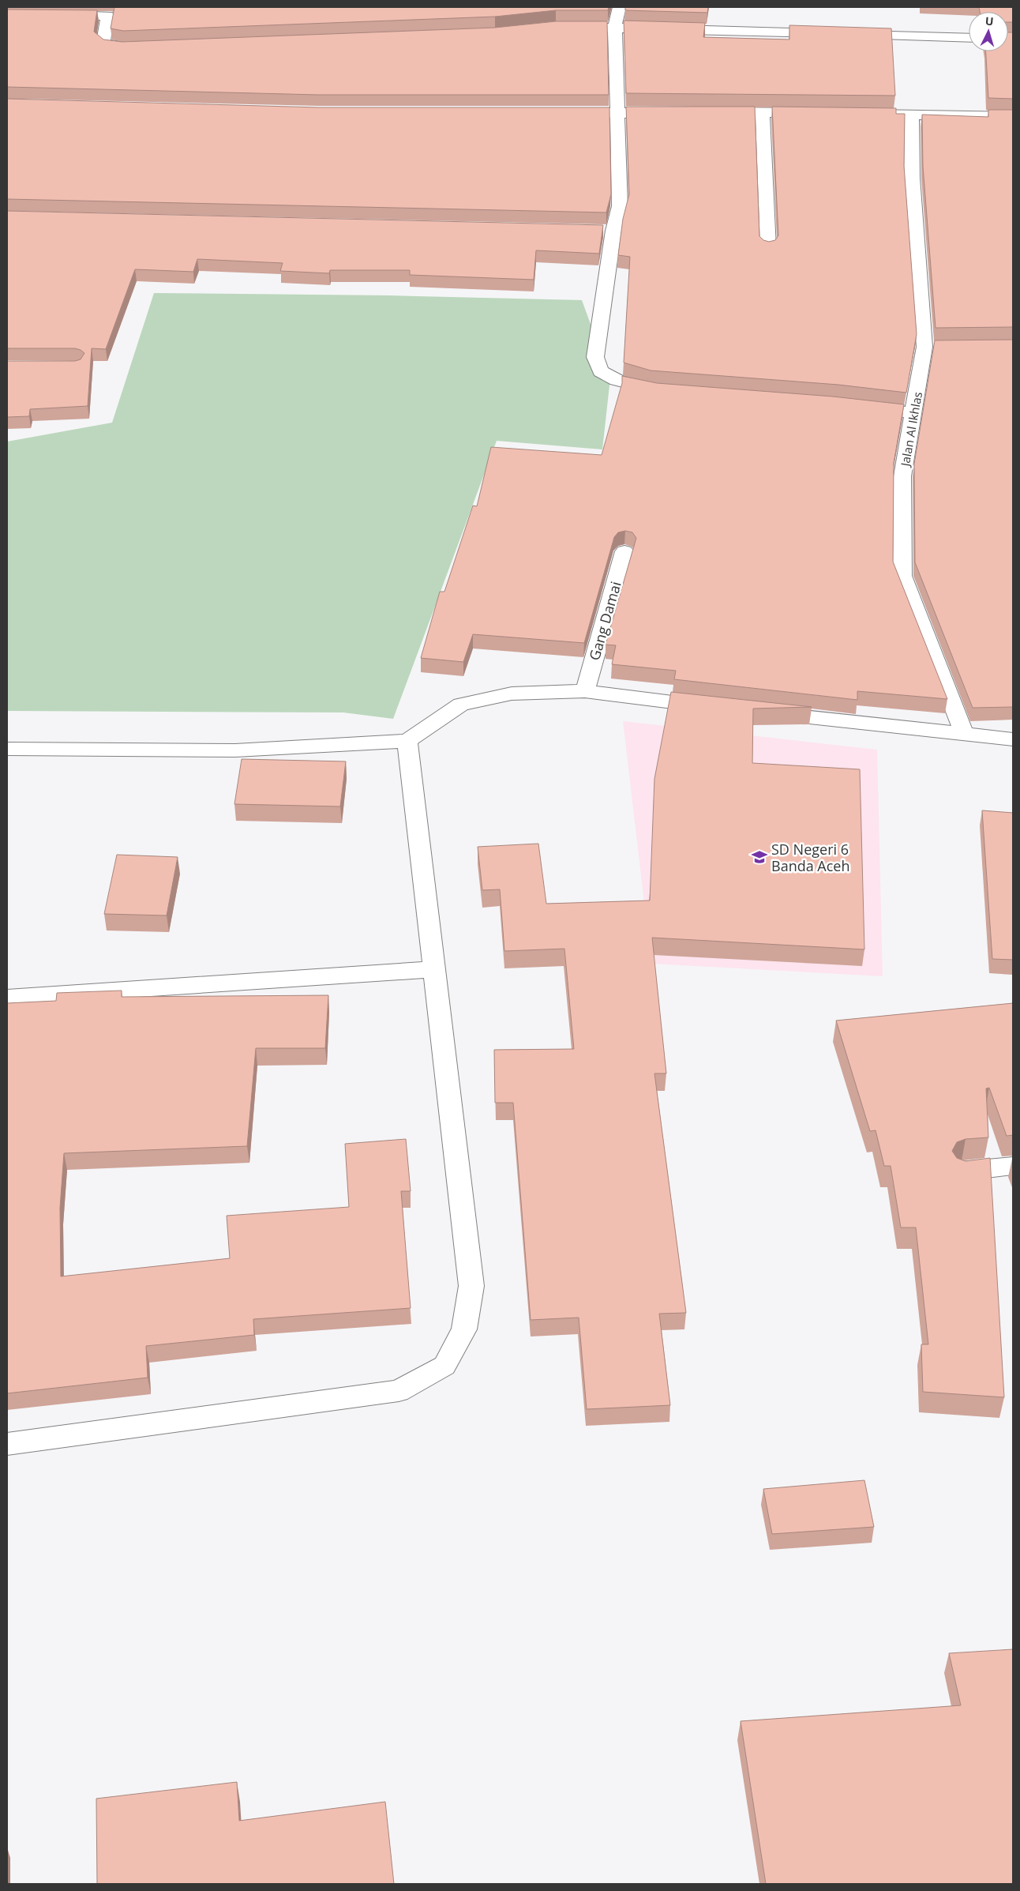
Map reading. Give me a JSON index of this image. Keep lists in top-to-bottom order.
{
  "streets": {
    "street": ["Jalan Al Ikhlas", "Gang Damai"]
  },
  "places": {
    "school or university": ["SD Negeri 6 Banda Aceh"]
  },
  "north": "top"
}
